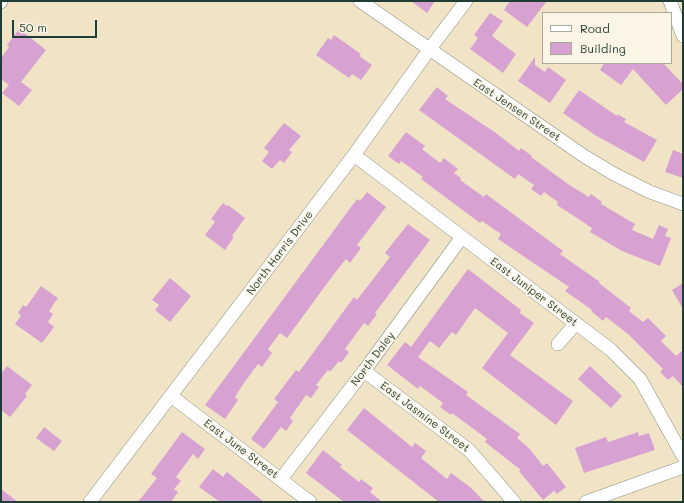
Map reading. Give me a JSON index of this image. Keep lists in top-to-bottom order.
{
  "streets": {
    "street": [
      "East Jensen Street",
      "North Harris Drive",
      "East Juniper Street",
      "North Daley",
      "East Jasmine Street",
      "East June Street"
    ]
  },
  "crossings": [
    ["East Jensen Street", "North Harris Drive"],
    ["North Harris Drive", "East Juniper Street"],
    ["North Harris Drive", "East June Street"],
    ["East Juniper Street", "North Daley"],
    ["North Daley", "East Jasmine Street"],
    ["North Daley", "East June Street"]
  ],
  "legend": ["Road", "Building"],
  "scale_bar": "50 m"
}
